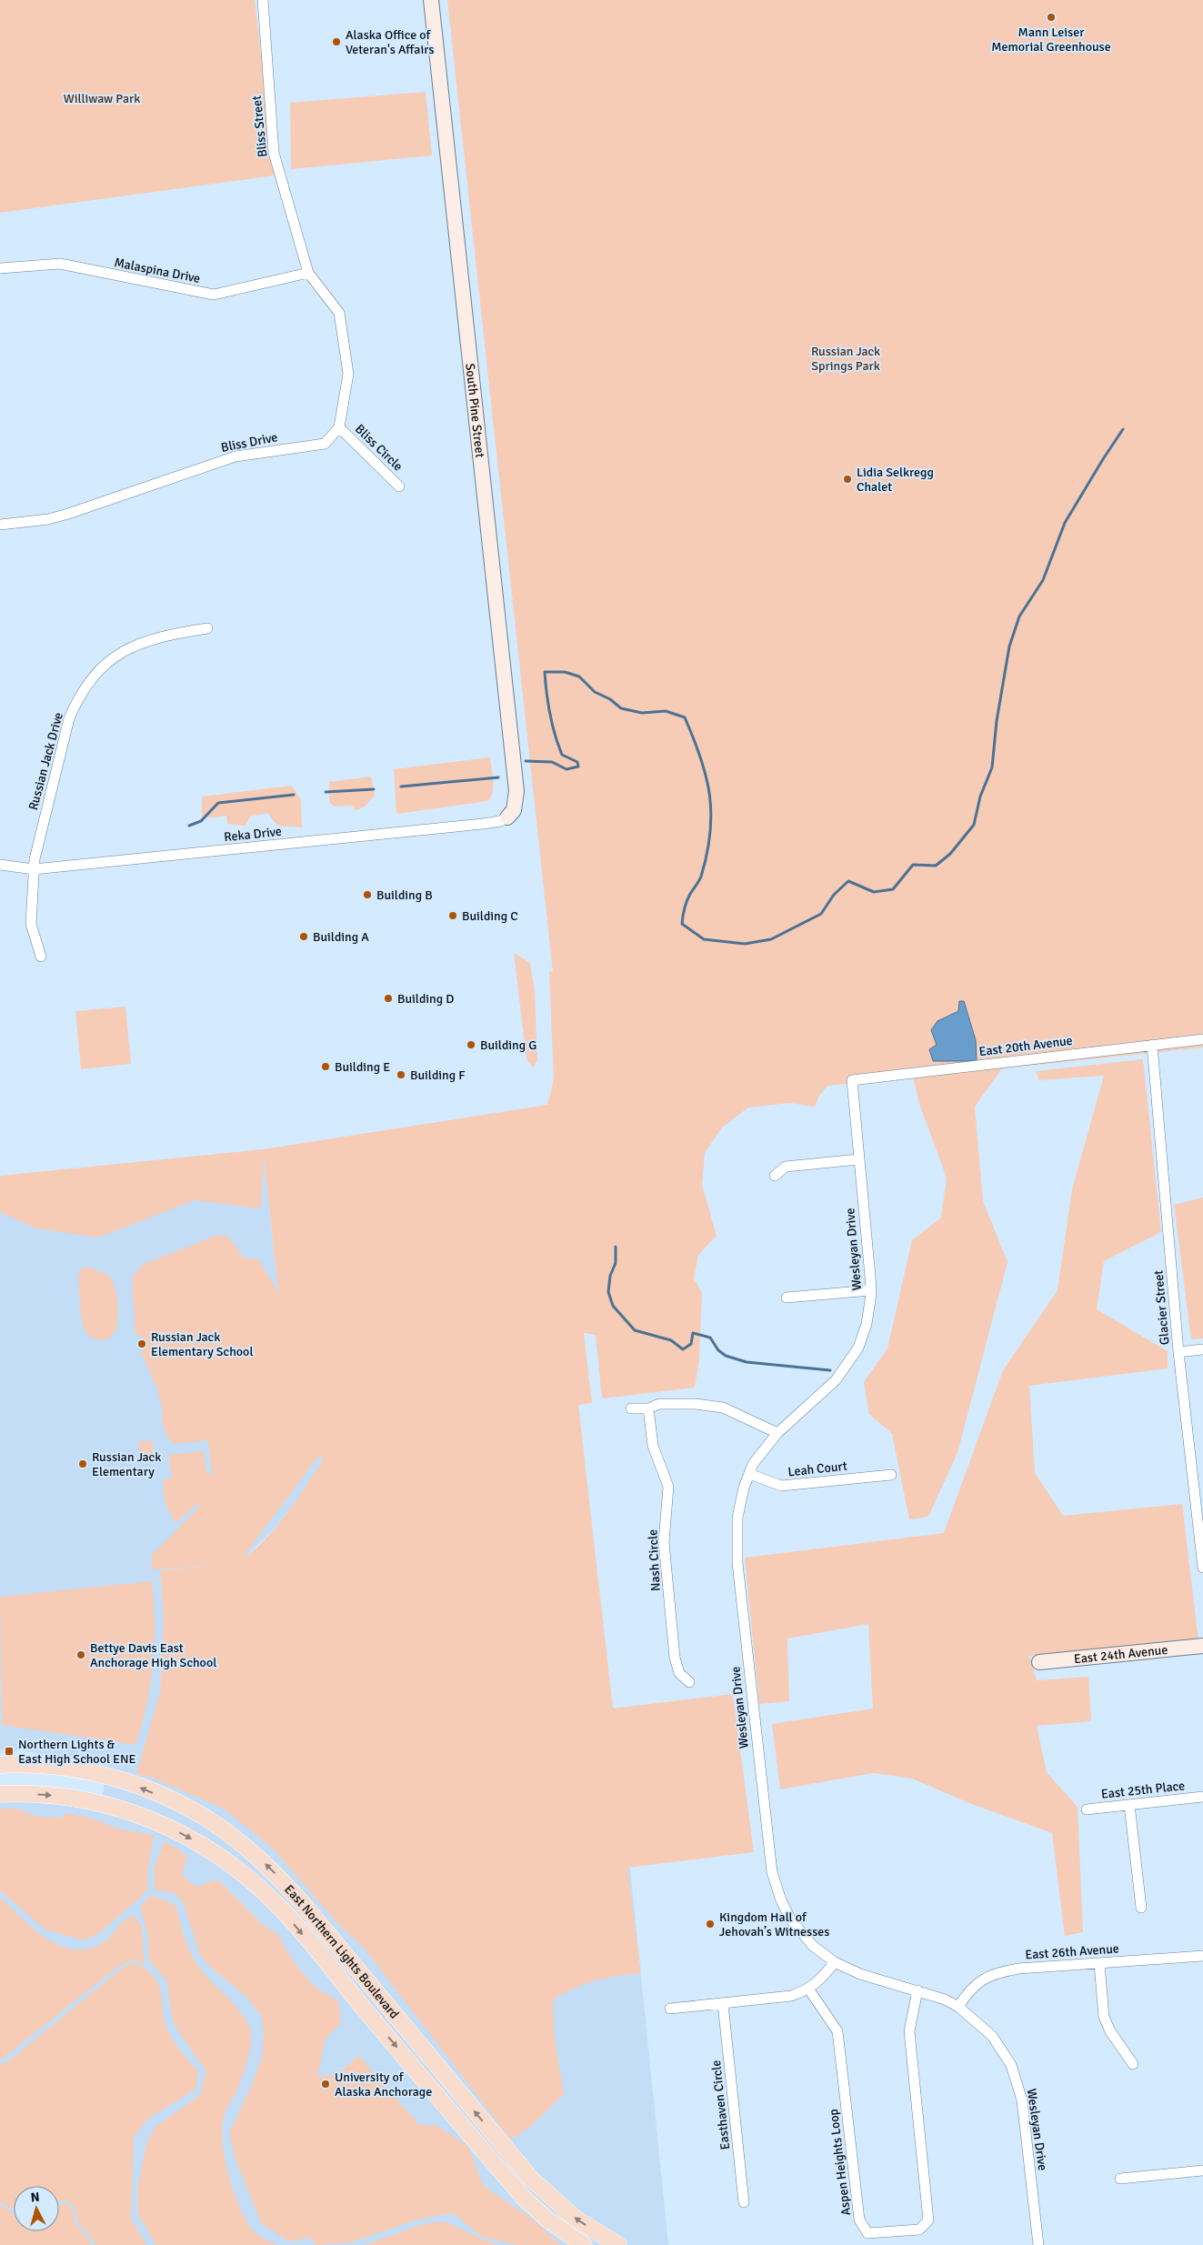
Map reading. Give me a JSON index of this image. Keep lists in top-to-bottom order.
{
  "streets": {
    "main road": ["East Northern Lights Boulevard"],
    "street": [
      "Bliss Street",
      "Malaspina Drive",
      "South Pine Street",
      "Bliss Drive",
      "Bliss Circle",
      "Russian Jack Drive",
      "Reka Drive",
      "East 20th Avenue",
      "Wesleyan Drive",
      "Glacier Street",
      "Leah Court",
      "Nash Circle",
      "East 24th Avenue",
      "East 25th Place",
      "East 26th Avenue",
      "Easthaven Circle",
      "Aspen Heights Loop"
    ]
  },
  "crossings": [
    ["Bliss Street", "Malaspina Drive"],
    ["South Pine Street", "Reka Drive"],
    ["Bliss Drive", "Bliss Circle"],
    ["Russian Jack Drive", "Reka Drive"],
    ["East 20th Avenue", "Wesleyan Drive"],
    ["East 20th Avenue", "Glacier Street"],
    ["Wesleyan Drive", "Leah Court"],
    ["Wesleyan Drive", "East 26th Avenue"],
    ["Wesleyan Drive", "Aspen Heights Loop"]
  ],
  "parks": ["Williwaw Park", "Russian Jack Springs Park"],
  "places": {
    "other": [
      "Mann Leiser Memorial Greenhouse",
      "Alaska Office of Veteran's Affairs",
      "Lidia Selkregg Chalet",
      "Building B",
      "Building C",
      "Building A",
      "Building D",
      "Building G",
      "Building E",
      "Building F",
      "Russian Jack Elementary School",
      "Russian Jack Elementary",
      "Bettye Davis East Anchorage High School",
      "Kingdom Hall of Jehovah’s Witnesses",
      "University of Alaska Anchorage"
    ],
    "transit": ["Northern Lights & East High School ENE"]
  },
  "north": "top"
}
